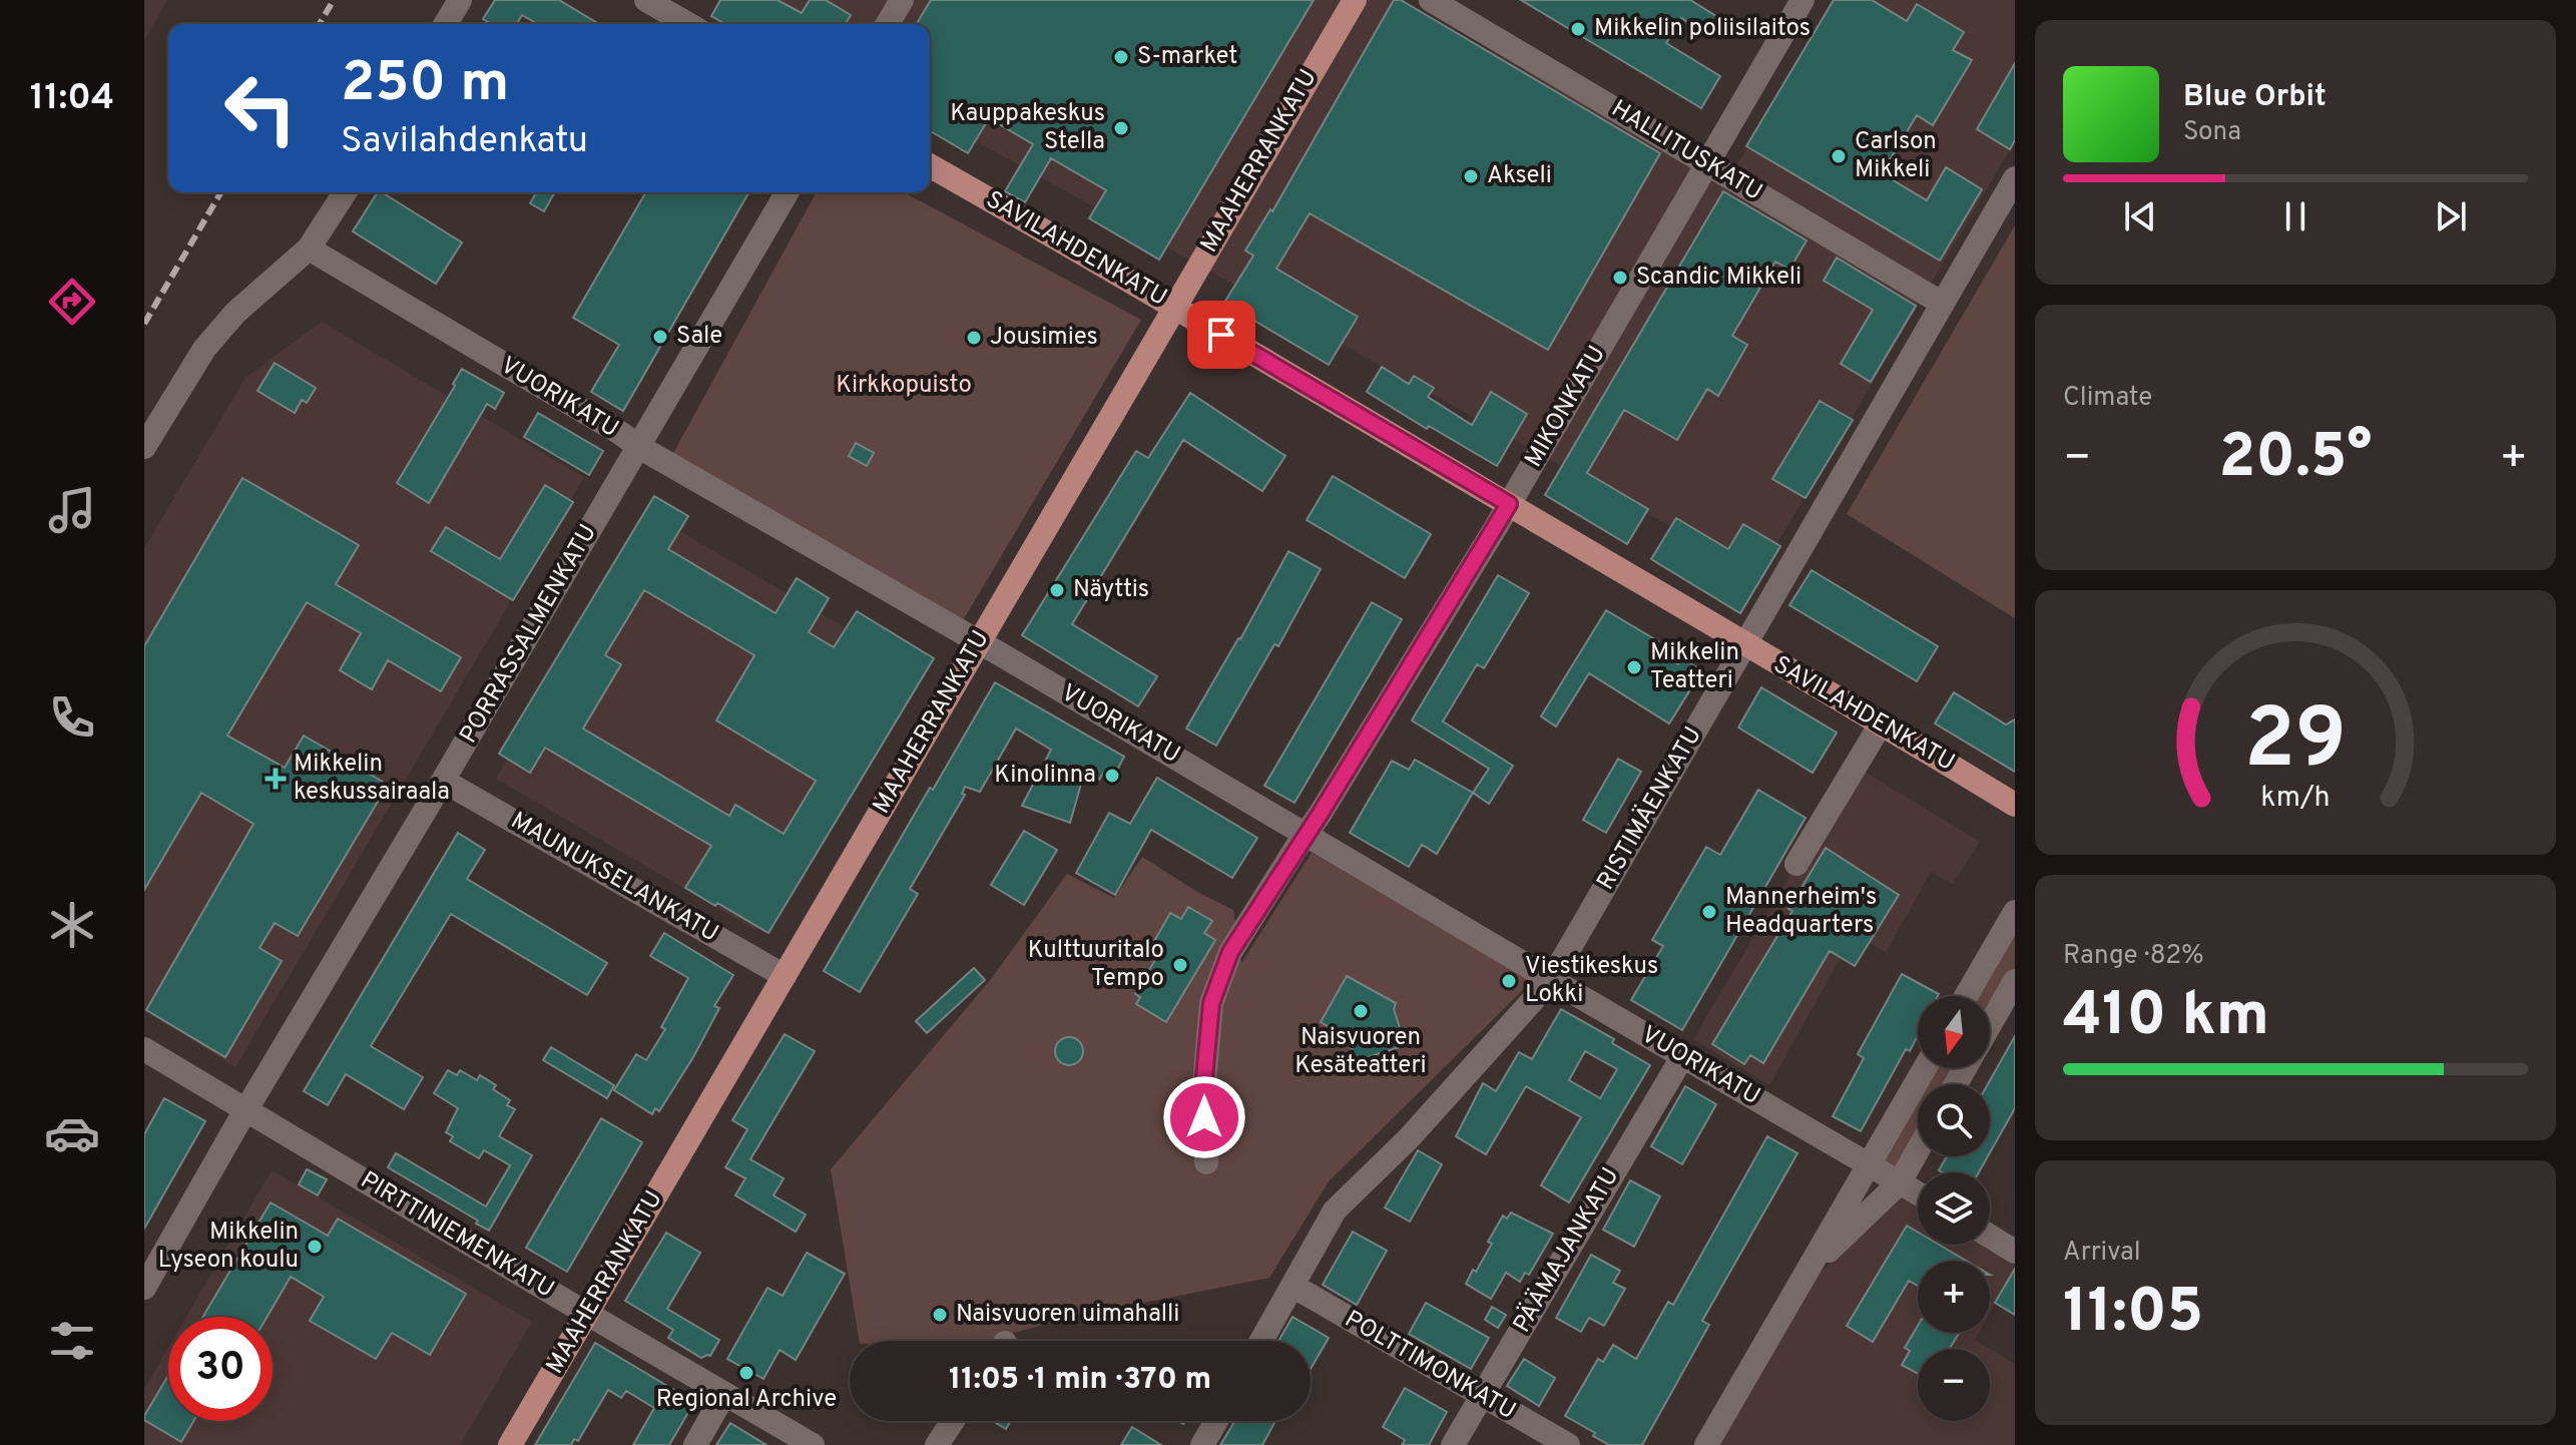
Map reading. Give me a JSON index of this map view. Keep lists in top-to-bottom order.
{
  "streets": {
    "main road": ["MAAHERRANKATU", "SAVILAHDENKATU"],
    "street": [
      "HALLITUSKATU",
      "VUORIKATU",
      "MIKONKATU",
      "PORRASSALMENKATU",
      "RISTIMÄENKATU",
      "MAUNUKSELANKATU",
      "PIRTTINIEMENKATU",
      "PÄÄMAJANKATU",
      "POLTTIMONKATU"
    ]
  },
  "crossings": [
    ["HALLITUSKATU", "MIKONKATU"],
    ["HALLITUSKATU", "RISTIMÄENKATU"],
    ["MAAHERRANKATU", "SAVILAHDENKATU"],
    ["MAAHERRANKATU", "VUORIKATU"],
    ["MAAHERRANKATU", "MAUNUKSELANKATU"],
    ["MAAHERRANKATU", "PIRTTINIEMENKATU"],
    ["SAVILAHDENKATU", "MIKONKATU"],
    ["SAVILAHDENKATU", "RISTIMÄENKATU"],
    ["VUORIKATU", "MIKONKATU"],
    ["VUORIKATU", "PORRASSALMENKATU"],
    ["VUORIKATU", "RISTIMÄENKATU"],
    ["VUORIKATU", "PÄÄMAJANKATU"],
    ["PORRASSALMENKATU", "MAUNUKSELANKATU"],
    ["PORRASSALMENKATU", "PIRTTINIEMENKATU"],
    ["RISTIMÄENKATU", "POLTTIMONKATU"],
    ["PÄÄMAJANKATU", "POLTTIMONKATU"]
  ],
  "parks": ["Kirkkopuisto"],
  "places": {
    "other": [
      "Mikkelin poliisilaitos",
      "S-market",
      "Kauppakeskus Stella",
      "Carlson Mikkeli",
      "Akseli",
      "Scandic Mikkeli",
      "Sale",
      "Jousimies",
      "Näyttis",
      "Mikkelin Teatteri",
      "Kinolinna",
      "Mannerheim's Headquarters",
      "Kulttuuritalo Tempo",
      "Viestikeskus Lokki",
      "Naisvuoren Kesäteatteri",
      "Mikkelin Lyseon koulu",
      "Naisvuoren uimahalli",
      "Regional Archive"
    ],
    "health": ["Mikkelin keskussairaala"]
  },
  "north": "bottom",
  "page": {
    "tabs": "11:04",
    "turn": ["250 m", "Savilahdenkatu"],
    "song": ["Blue Orbit", "Sona"],
    "tile": [
      "Climate",
      ["Range · 82%", "410 km"],
      ["Arrival", "11:05"]
    ],
    "heat": ["−", "20.5°", "+"],
    "map_buttons": ["+", "−"],
    "limit": "30",
    "trip": "11:05 · 1 min · 370 m",
    "gauge": ["29", "km/h"]
  }
}
